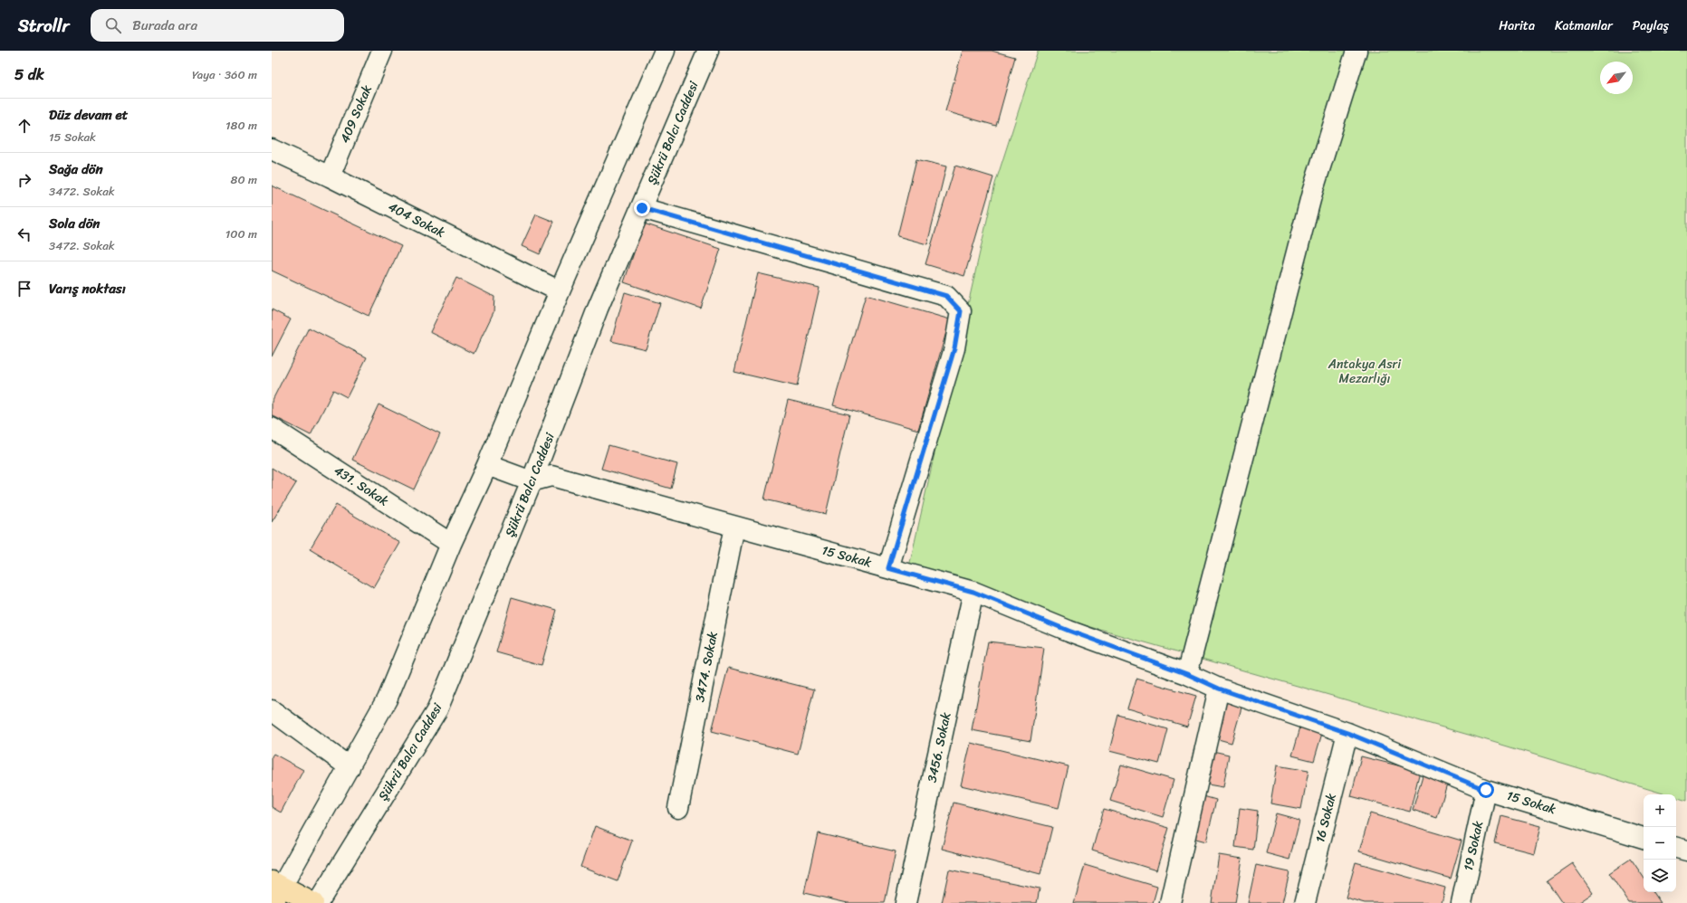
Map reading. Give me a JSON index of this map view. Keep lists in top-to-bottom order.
{
  "streets": {
    "street": [
      "409 Sokak",
      "Şükrü Balcı Caddesi",
      "404 Sokak",
      "431. Sokak",
      "15 Sokak",
      "3474. Sokak",
      "3456. Sokak",
      "16 Sokak",
      "19 Sokak"
    ]
  },
  "crossings": [
    ["409 Sokak", "404 Sokak"],
    ["Şükrü Balcı Caddesi", "15 Sokak"],
    ["15 Sokak", "3474. Sokak"],
    ["15 Sokak", "3456. Sokak"],
    ["15 Sokak", "16 Sokak"],
    ["15 Sokak", "19 Sokak"]
  ],
  "parks": ["Antakya Asri Mezarlığı"],
  "north": "bottom left",
  "page": {
    "header": "Strollr",
    "search": "Burada ara",
    "nav": ["Harita", "Katmanlar", "Paylaş"],
    "heading": ["5 dk", "Yaya · 360 m"],
    "list": [
      ["Düz devam et", "15 Sokak", "180 m"],
      ["Sağa dön", "3472. Sokak", "80 m"],
      ["Sola dön", "3472. Sokak", "100 m"],
      "Varış noktası"
    ],
    "map_buttons": ["+", "−"]
  }
}
